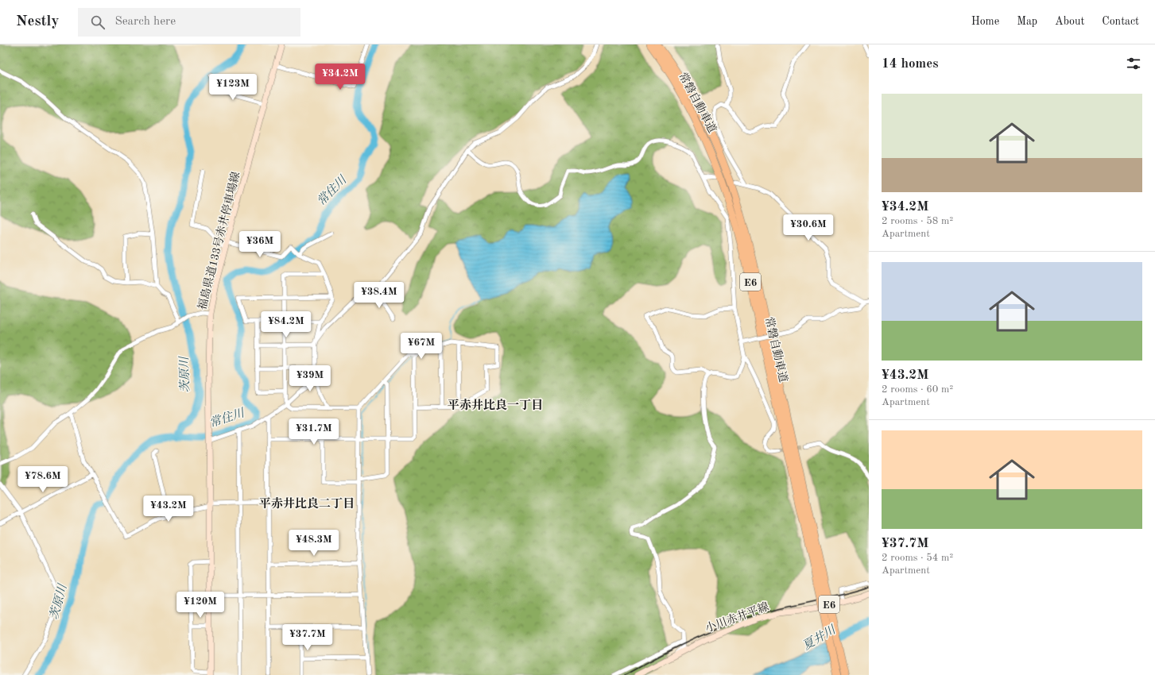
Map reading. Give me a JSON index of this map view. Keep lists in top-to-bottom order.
{
  "streets": {
    "highway": ["常磐自動車道", "E6"],
    "main road": ["福島県道133号赤井停車場線", "小川赤井平線"]
  },
  "districts": ["平赤井比良一丁目", "平赤井比良二丁目"],
  "water": ["常住川", "茨原川", "夏井川"],
  "page": {
    "header": "Nestly",
    "search": "Search here",
    "nav": [
      "Home",
      "Map",
      "About",
      "Contact"
    ],
    "heading": "14 homes",
    "price": [
      "¥34.2M",
      "¥123M",
      "¥30.6M",
      "¥36M",
      "¥38.4M",
      "¥84.2M",
      "¥67M",
      "¥39M",
      "¥31.7M",
      "¥78.6M",
      "¥43.2M",
      "¥48.3M",
      "¥120M",
      "¥37.7M"
    ],
    "list": [
      {
        "name": "¥34.2M",
        "note": "2 rooms · 58 m² · Apartment"
      },
      {
        "name": "¥43.2M",
        "note": "2 rooms · 60 m² · Apartment"
      },
      {
        "name": "¥37.7M",
        "note": "2 rooms · 54 m² · Apartment"
      }
    ]
  }
}
